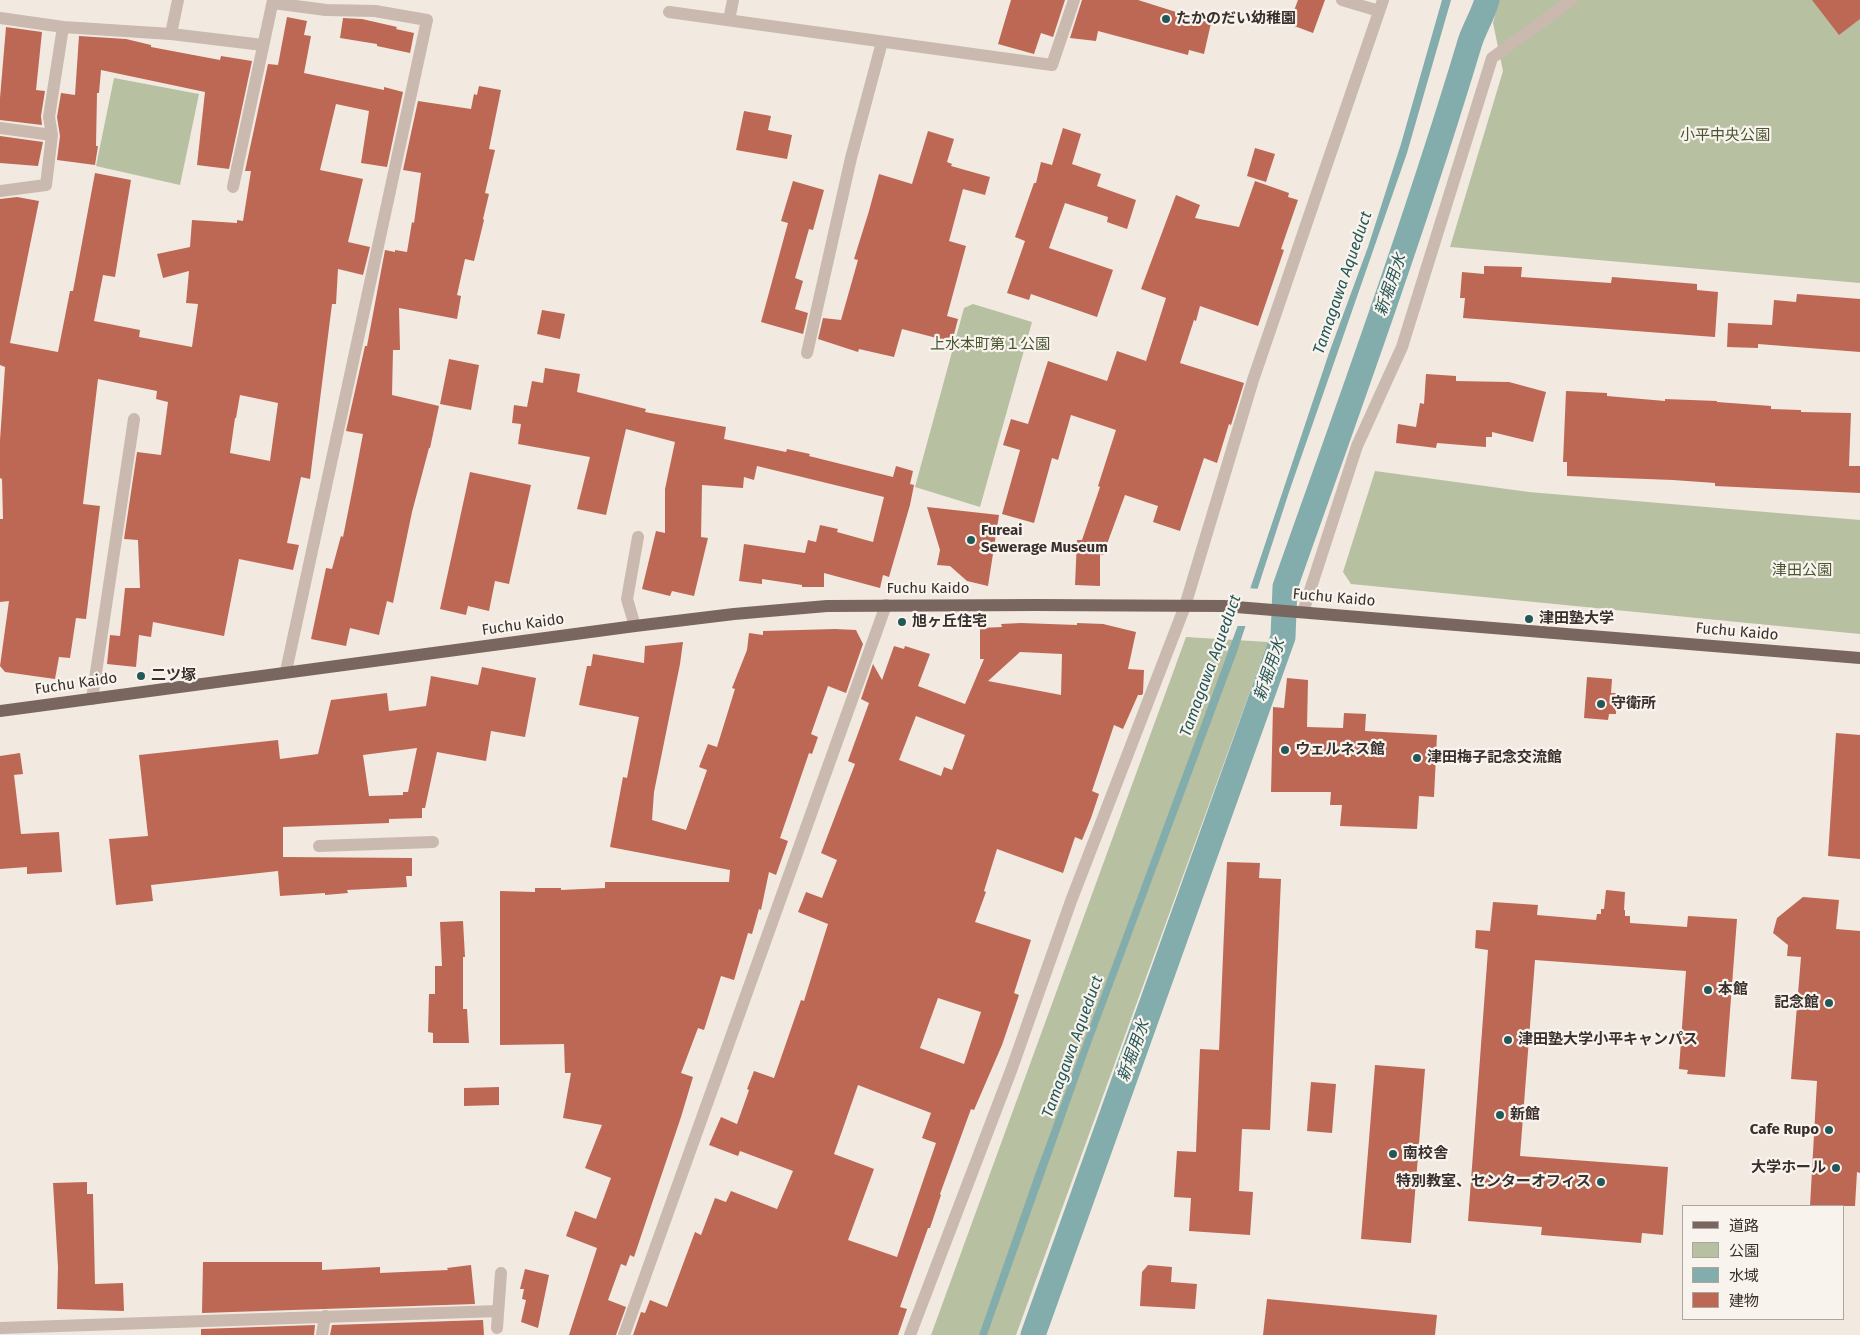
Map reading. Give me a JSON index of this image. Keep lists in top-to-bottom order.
{
  "streets": {
    "main road": ["Fuchu Kaido"]
  },
  "water": ["Tamagawa Aqueduct", "新堀用水"],
  "parks": ["小平中央公園", "上水本町第１公園", "津田公園"],
  "places": [
    "たかのだい幼稚園",
    "Fureai Sewerage Museum",
    "津田塾大学",
    "旭ヶ丘住宅",
    "二ツ塚",
    "守衛所",
    "ウェルネス館",
    "津田梅子記念交流館",
    "本館",
    "記念館",
    "津田塾大学小平キャンパス",
    "新館",
    "Cafe Rupo",
    "南校舎",
    "大学ホール",
    "特別教室、センターオフィス"
  ],
  "legend": [
    "道路",
    "公園",
    "水域",
    "建物"
  ]
}
